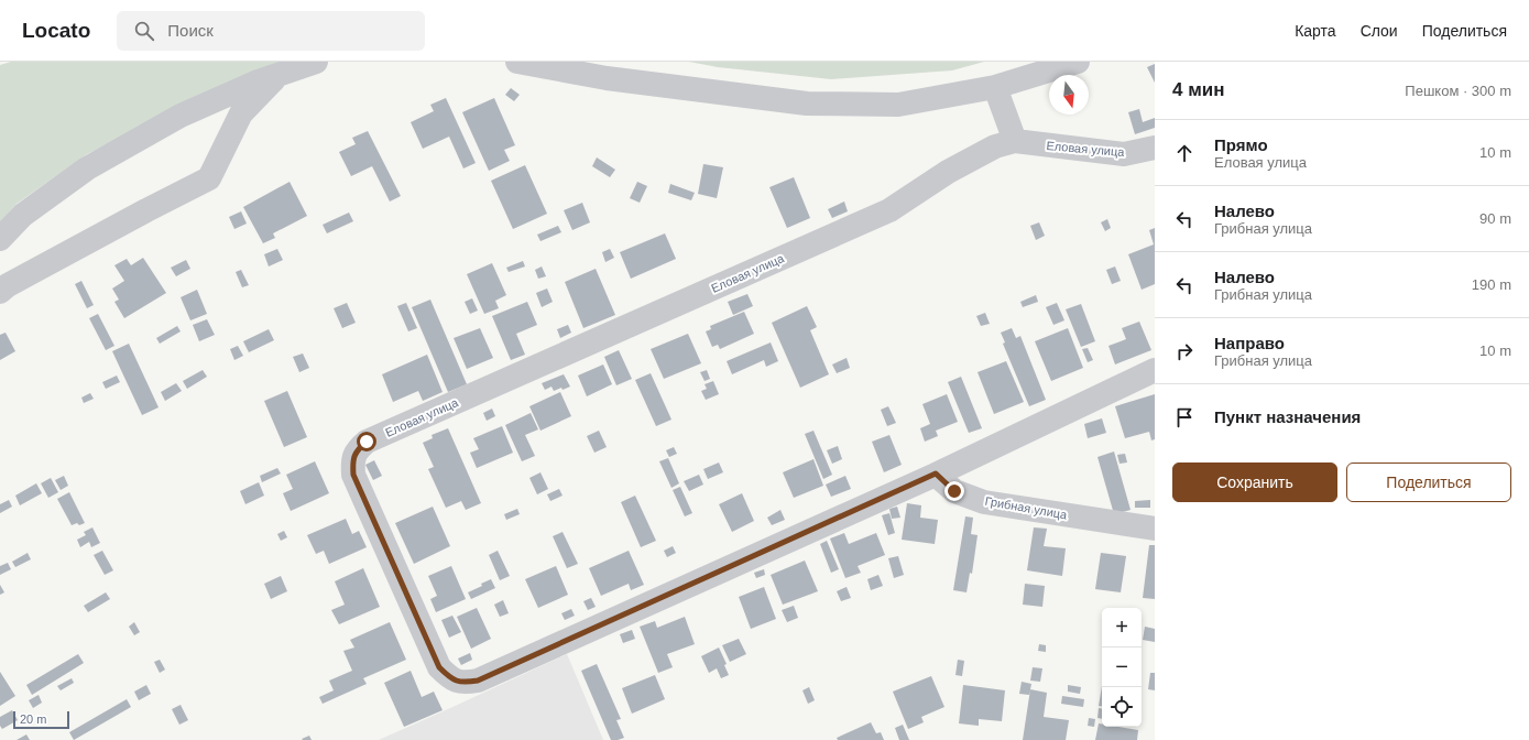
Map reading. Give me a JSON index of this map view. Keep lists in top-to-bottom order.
{
  "streets": {
    "street": ["Еловая улица", "Грибная улица"]
  },
  "crossings": [
    ["Еловая улица", "Грибная улица"]
  ],
  "scale_bar": "20 m",
  "north": "bottom",
  "page": {
    "header": "Locato",
    "search": "Поиск",
    "nav": ["Карта", "Слои", "Поделиться"],
    "heading": ["4 мин", "Пешком · 300 m"],
    "list": [
      ["Прямо", "Еловая улица", "10 m"],
      ["Налево", "Грибная улица", "90 m"],
      ["Налево", "Грибная улица", "190 m"],
      ["Направо", "Грибная улица", "10 m"],
      "Пункт назначения"
    ],
    "buttons": ["Сохранить", "Поделиться"],
    "map_buttons": ["+", "−"],
    "scale": "20 m"
  }
}
